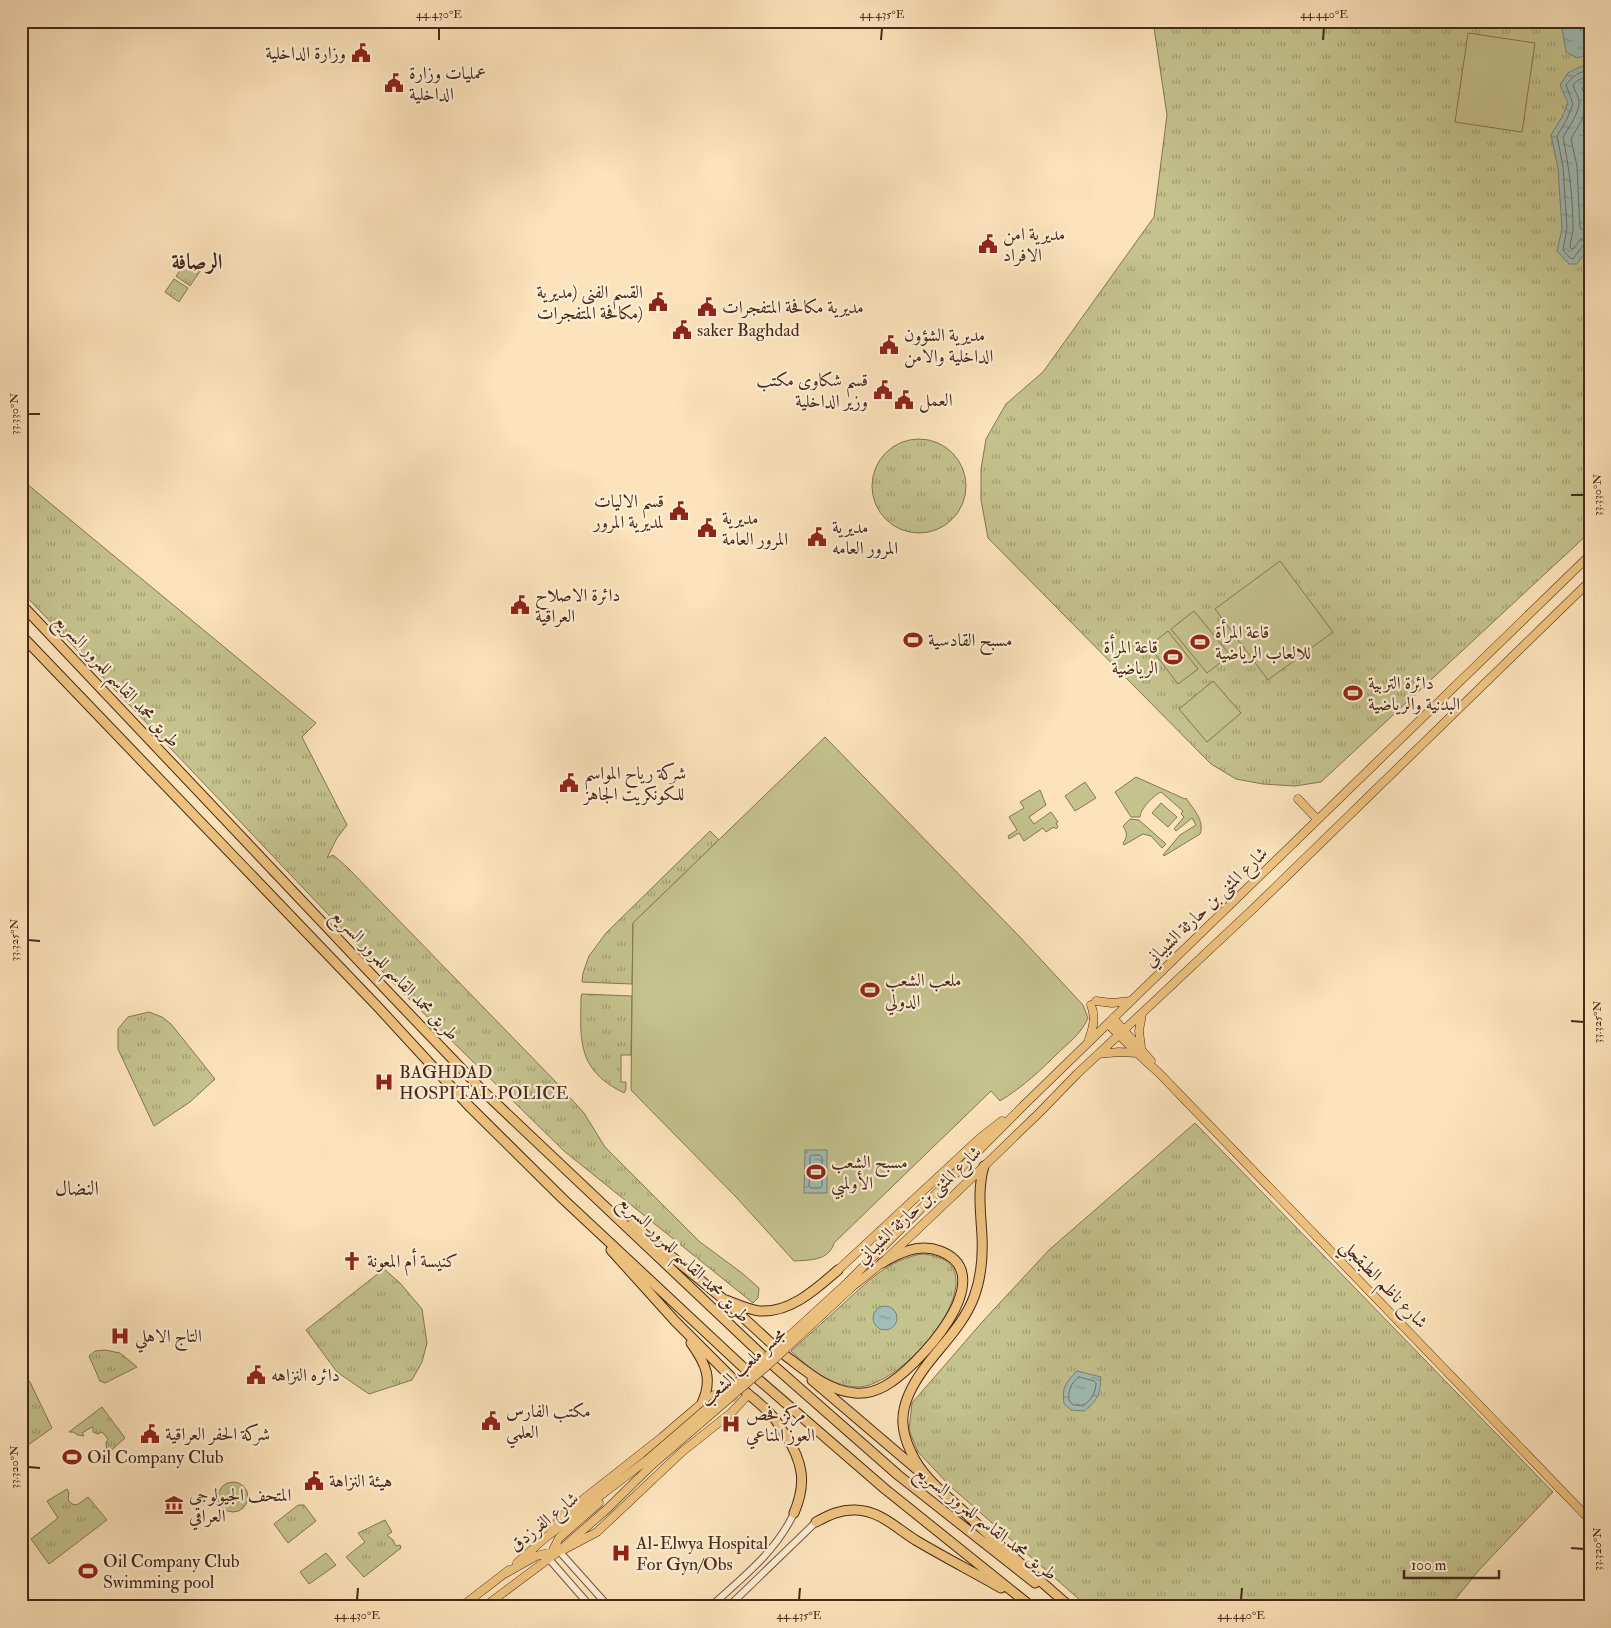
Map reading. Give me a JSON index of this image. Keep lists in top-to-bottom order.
{
  "streets": {
    "highway": ["طريق محمد القاسم للمرور السريع"],
    "main road": [
      "شارع المثنى بن حارثة الشيباني",
      "شارع ناظم الطبقجلي",
      "مجسر ملعب الشعب",
      "شارع الفرزدق"
    ]
  },
  "crossings": [
    ["شارع المثنى بن حارثة الشيباني", "شارع ناظم الطبقجلي"],
    ["شارع المثنى بن حارثة الشيباني", "مجسر ملعب الشعب"],
    ["مجسر ملعب الشعب", "شارع الفرزدق"]
  ],
  "districts": ["الرصافة", "النضال"],
  "places": {
    "public building": [
      "وزارة الداخلية",
      "عمليات وزارة الداخلية",
      "مديرية امن الافراد",
      "القسم الفني (مديرية مكافحة المتفجرات)",
      "مديرية مكافحة المتفجرات",
      "saker Baghdad",
      "مديرية الشؤون الداخلية والامن",
      "قسم شكاوى مكتب وزير الداخلية",
      "العمل",
      "قسم الاليات لمديرية المرور",
      "مديرية المرور العامة",
      "مديرية المرور العامه",
      "دائرة الاصلاح العراقية",
      "شركة رياح المواسم للكونكريت الجاهز",
      "دائره النزاهه",
      "مكتب الفارس العلمي",
      "شركة الحفر العراقية",
      "هيئة النزاهة"
    ],
    "sports": [
      "مسبح القادسية",
      "قاعة المرأة للالعاب الرياضية",
      "قاعة المرأة الرياضية",
      "دائرة التربية البدنية والرياضية",
      "ملعب الشعب الدولي",
      "مسبح الشعب الأولمبي",
      "Oil Company Club",
      "Oil Company Club Swimming pool"
    ],
    "hospital": [
      "BAGHDAD HOSPITAL POLICE",
      "التاج الاهلي",
      "مركز فحص العوز المناعي",
      "Al-Elwya Hospital For Gyn/Obs"
    ],
    "church": ["كنيسة أم المعونة"],
    "museum": ["المتحف الجيولوجي العراقي"]
  },
  "scale_bar": "100 m",
  "coordinates": [
    "44.430°E",
    "44.435°E",
    "44.440°E",
    "33.330°N",
    "33.325°N",
    "33.320°N"
  ]
}
